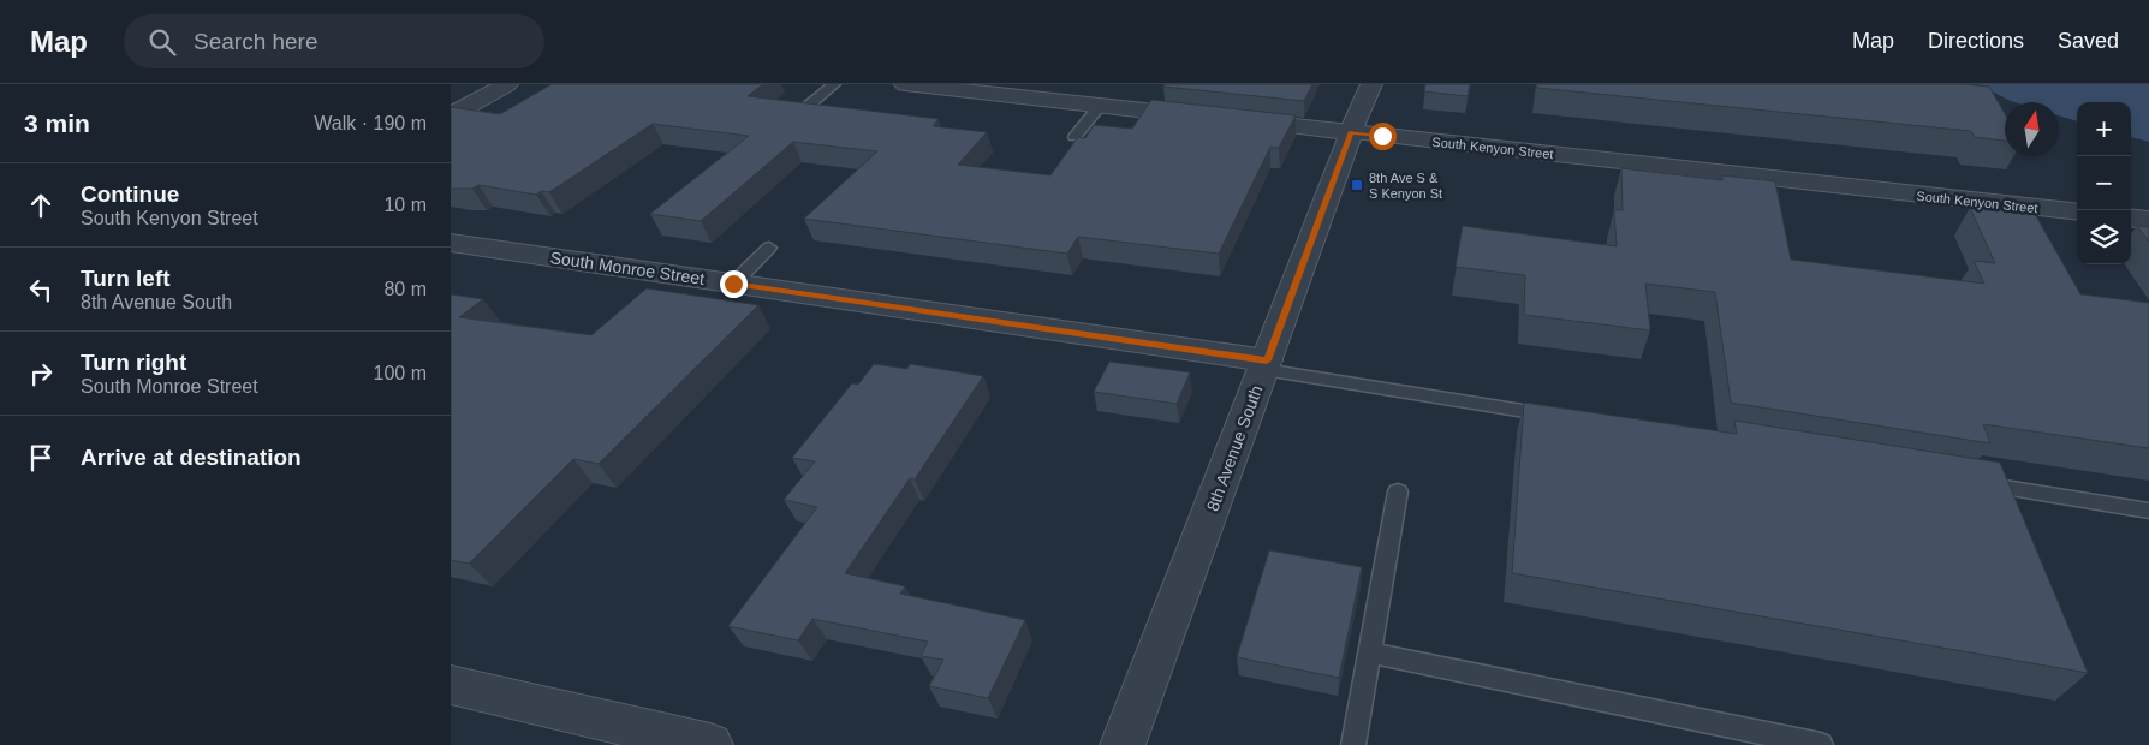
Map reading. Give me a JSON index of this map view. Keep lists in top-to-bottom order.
{
  "streets": {
    "street": ["South Kenyon Street", "South Monroe Street", "8th Avenue South"]
  },
  "crossings": [
    ["South Kenyon Street", "8th Avenue South"],
    ["South Monroe Street", "8th Avenue South"]
  ],
  "places": {
    "transit": ["8th Ave S & S Kenyon St"]
  },
  "north": "top",
  "page": {
    "header": "Map",
    "search": "Search here",
    "nav": ["Map", "Directions", "Saved"],
    "heading": ["3 min", "Walk · 190 m"],
    "map_buttons": ["+", "−"],
    "list": [
      ["Continue", "South Kenyon Street", "10 m"],
      ["Turn left", "8th Avenue South", "80 m"],
      ["Turn right", "South Monroe Street", "100 m"],
      "Arrive at destination"
    ]
  }
}
